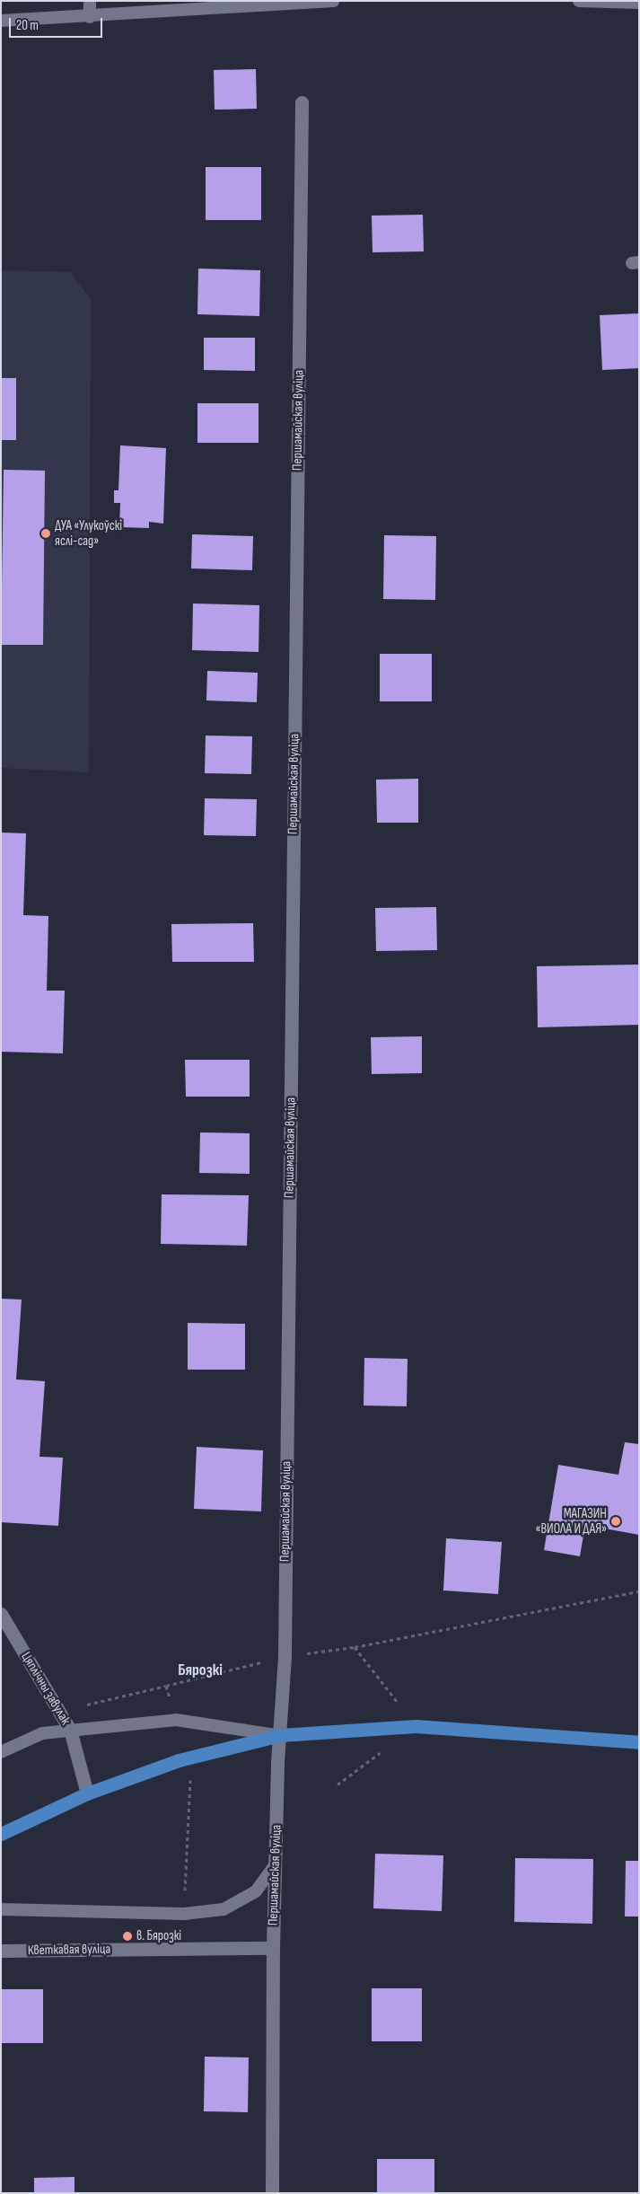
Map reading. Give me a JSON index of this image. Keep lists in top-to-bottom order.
{
  "streets": {
    "street": ["Першамайская вуліца", "Цяплічны завулак", "Кветкавая вуліца"]
  },
  "crossings": [
    ["Першамайская вуліца", "Кветкавая вуліца"]
  ],
  "districts": ["Бярозкі"],
  "places": ["ДУА «Улукоўскі яслі-сад»", "МАГАЗИН «ВИОЛА И ДАЯ»", "в. Бярозкі"],
  "scale_bar": "20 m"
}
